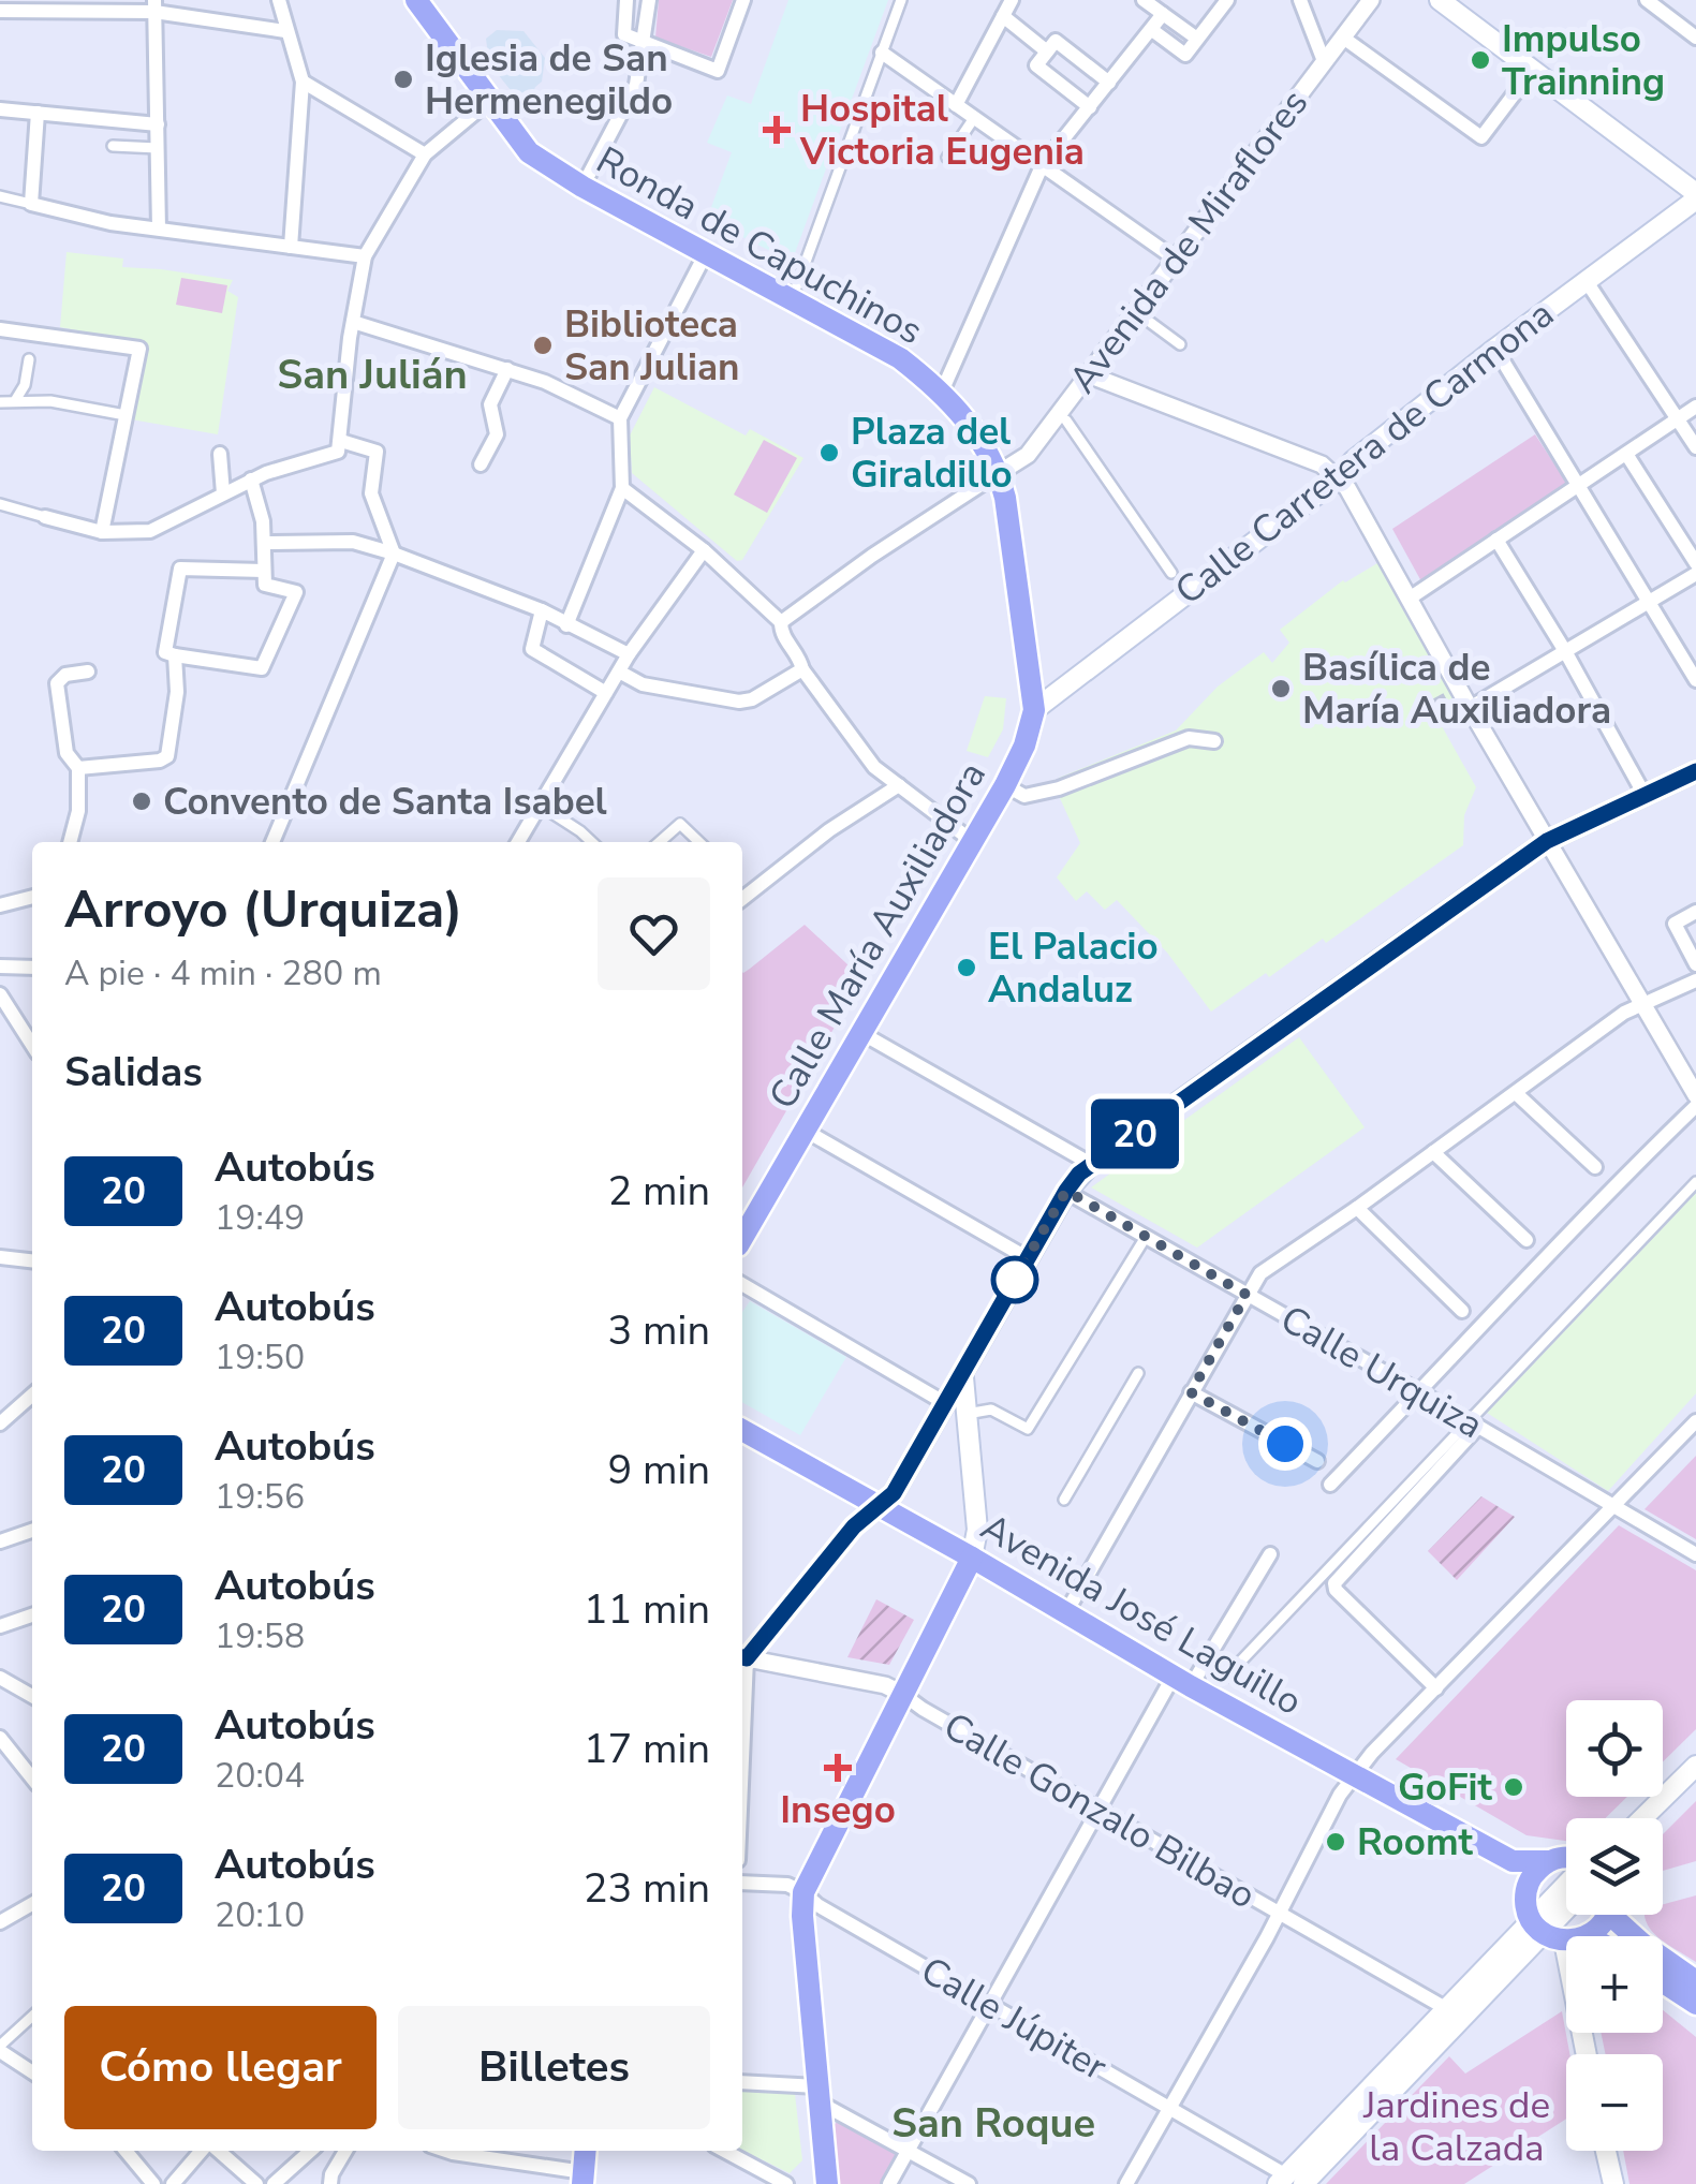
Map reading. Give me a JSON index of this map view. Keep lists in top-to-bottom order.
{
  "streets": {
    "main road": [
      "Ronda de Capuchinos",
      "Calle Carretera de Carmona",
      "Calle María Auxiliadora",
      "Avenida José Laguillo"
    ],
    "street": [
      "Avenida de Miraflores",
      "Calle Urquiza",
      "Calle Gonzalo Bilbao",
      "Calle Júpiter"
    ]
  },
  "crossings": [
    ["Avenida de Miraflores", "Ronda de Capuchinos"],
    ["Ronda de Capuchinos", "Calle Carretera de Carmona"],
    ["Ronda de Capuchinos", "Calle María Auxiliadora"],
    ["Calle Carretera de Carmona", "Calle María Auxiliadora"]
  ],
  "districts": ["San Julián", "San Roque"],
  "parks": ["Jardines de la Calzada"],
  "places": {
    "other": [
      "Impulso Trainning",
      "Iglesia de San Hermenegildo",
      "Biblioteca San Julian",
      "Plaza del Giraldillo",
      "Basílica de María Auxiliadora",
      "Convento de Santa Isabel",
      "El Palacio Andaluz",
      "GoFit",
      "Roomt"
    ],
    "health": ["Hospital Victoria Eugenia", "Insego"]
  },
  "lines": ["bus line 20"],
  "page": {
    "on_map": "20",
    "heading": [
      ["Arroyo (Urquiza)", "A pie · 4 min · 280 m"],
      "Salidas"
    ],
    "list": [
      {
        "mark": "20",
        "name": "Autobús",
        "note": "19:49",
        "value": "2 min"
      },
      {
        "mark": "20",
        "name": "Autobús",
        "note": "19:50",
        "value": "3 min"
      },
      {
        "mark": "20",
        "name": "Autobús",
        "note": "19:56",
        "value": "9 min"
      },
      {
        "mark": "20",
        "name": "Autobús",
        "note": "19:58",
        "value": "11 min"
      },
      {
        "mark": "20",
        "name": "Autobús",
        "note": "20:04",
        "value": "17 min"
      },
      {
        "mark": "20",
        "name": "Autobús",
        "note": "20:10",
        "value": "23 min"
      }
    ],
    "map_buttons": ["+", "−"],
    "buttons": ["Cómo llegar", "Billetes"]
  }
}
